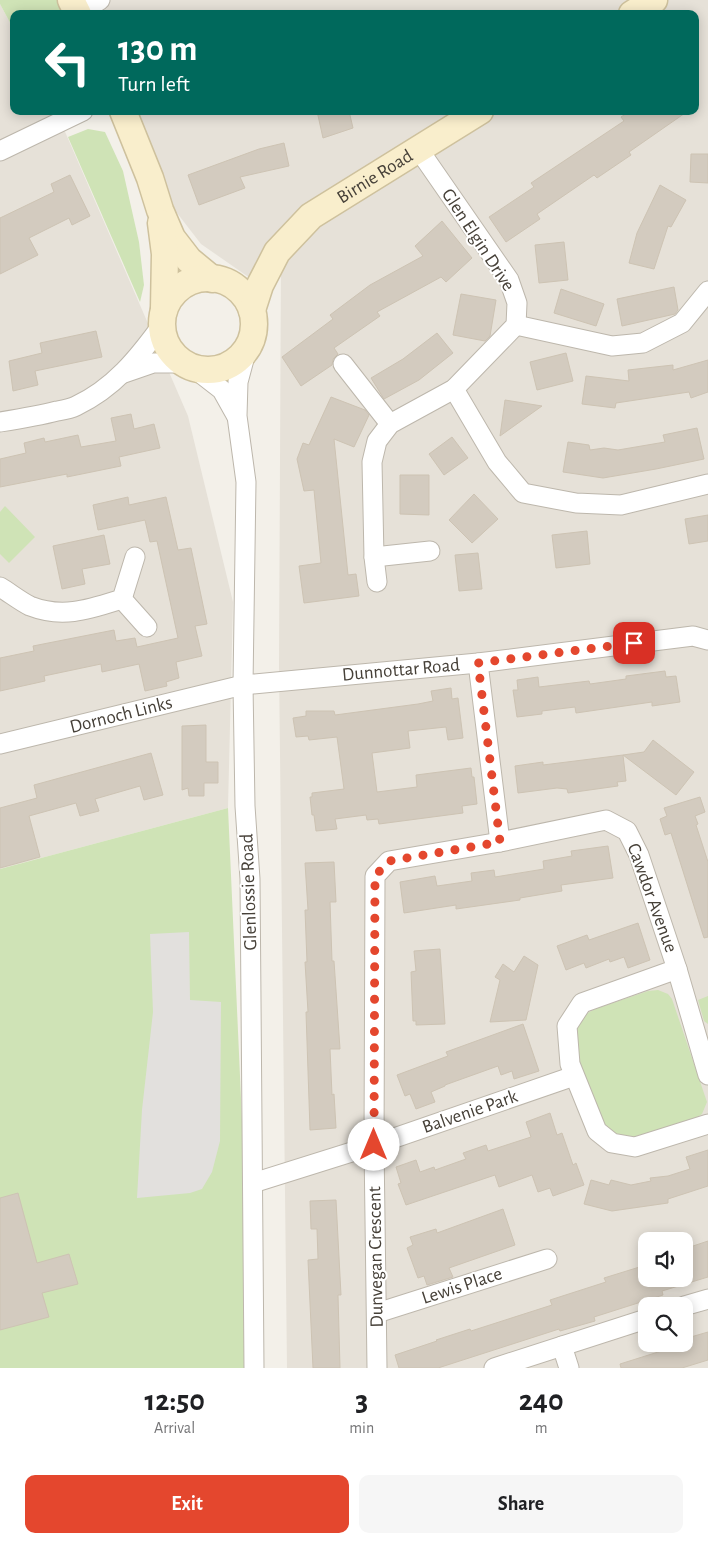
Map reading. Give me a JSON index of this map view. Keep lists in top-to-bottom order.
{
  "streets": {
    "street": [
      "Birnie Road",
      "Glen Elgin Drive",
      "Dunnottar Road",
      "Dornoch Links",
      "Glenlossie Road",
      "Cawdor Avenue",
      "Balvenie Park",
      "Dunvegan Crescent",
      "Lewis Place"
    ]
  },
  "crossings": [
    ["Birnie Road", "Glen Elgin Drive"],
    ["Birnie Road", "Glenlossie Road"],
    ["Dunnottar Road", "Dornoch Links"],
    ["Dunnottar Road", "Glenlossie Road"],
    ["Dornoch Links", "Glenlossie Road"],
    ["Glenlossie Road", "Balvenie Park"],
    ["Cawdor Avenue", "Balvenie Park"],
    ["Cawdor Avenue", "Dunvegan Crescent"],
    ["Balvenie Park", "Dunvegan Crescent"],
    ["Dunvegan Crescent", "Lewis Place"]
  ],
  "page": {
    "turn": ["130 m", "Turn left"],
    "eta": [
      "12:50",
      "Arrival",
      "3",
      "min",
      "240",
      "m"
    ],
    "buttons": ["Exit", "Share"]
  }
}
